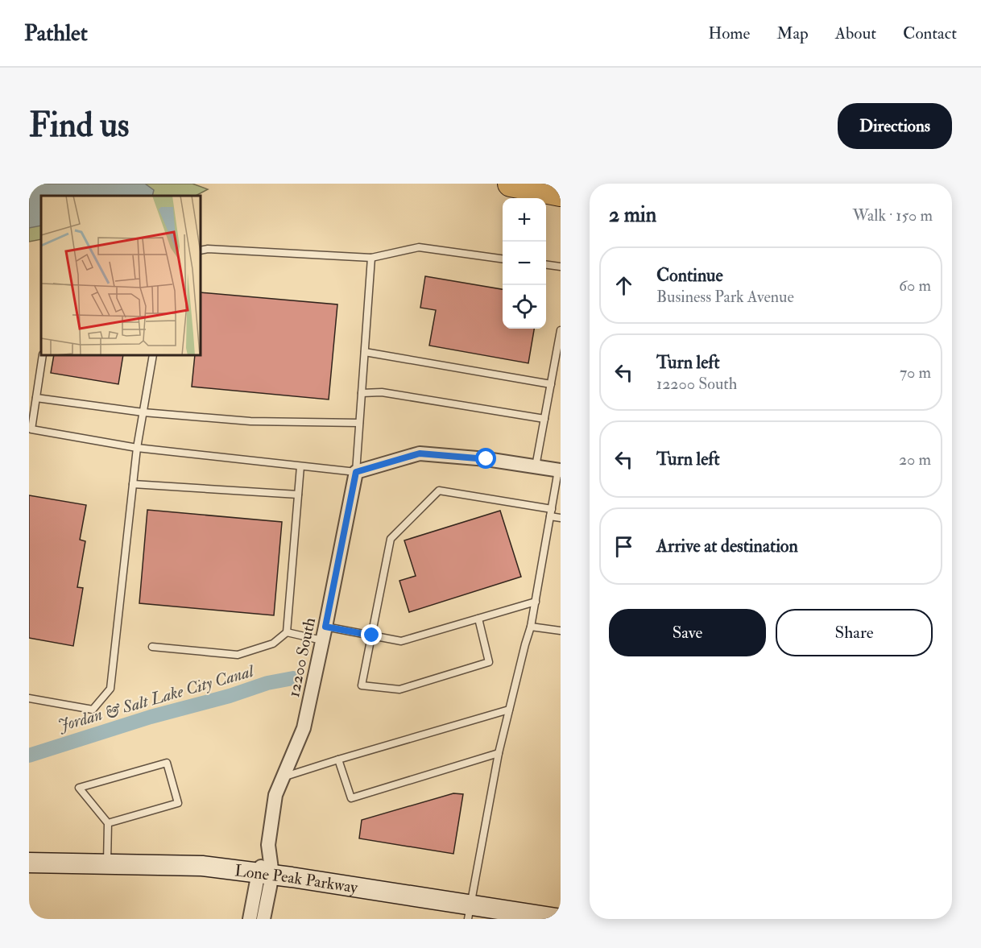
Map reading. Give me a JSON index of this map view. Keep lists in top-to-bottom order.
{
  "streets": {
    "main road": ["Lone Peak Parkway"],
    "street": ["12200 South"]
  },
  "crossings": [
    ["12200 South", "Lone Peak Parkway"]
  ],
  "water": ["Jordan & Salt Lake City Canal"],
  "page": {
    "header": "Pathlet",
    "nav": [
      "Home",
      "Map",
      "About",
      "Contact"
    ],
    "buttons": [
      "Directions",
      ["Save", "Share"]
    ],
    "title": "Find us",
    "heading": ["2 min", "Walk · 150 m"],
    "map_buttons": ["+", "−"],
    "list": [
      ["Continue", "Business Park Avenue", "60 m"],
      ["Turn left", "12200 South", "70 m"],
      ["Turn left", "20 m"],
      "Arrive at destination"
    ]
  }
}
